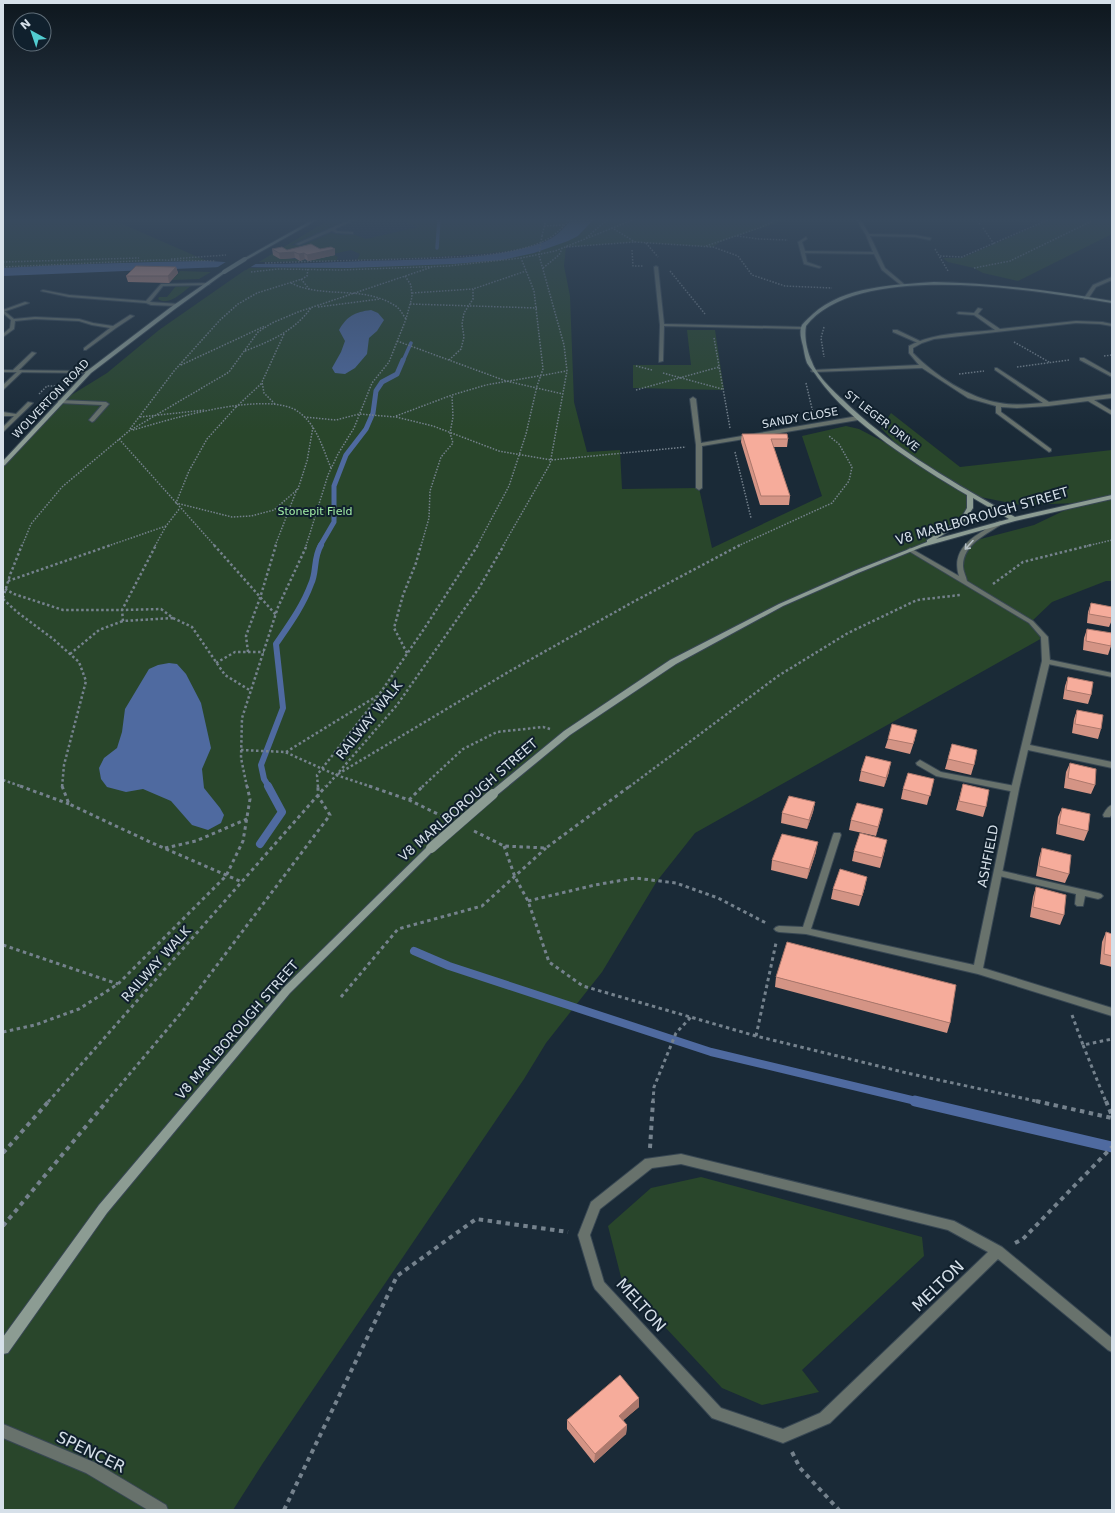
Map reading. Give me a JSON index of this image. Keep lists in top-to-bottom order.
{
  "streets": {
    "street": [
      "WOLVERTON ROAD",
      "SANDY CLOSE",
      "ST LEGER DRIVE",
      "V8 MARLBOROUGH STREET",
      "ASHFIELD",
      "MELTON",
      "SPENCER"
    ],
    "path": ["RAILWAY WALK"]
  },
  "crossings": [
    ["SANDY CLOSE", "ST LEGER DRIVE"],
    ["ST LEGER DRIVE", "V8 MARLBOROUGH STREET"],
    ["V8 MARLBOROUGH STREET", "ASHFIELD"]
  ],
  "parks": ["Stonepit Field"],
  "north": "top left"
}
